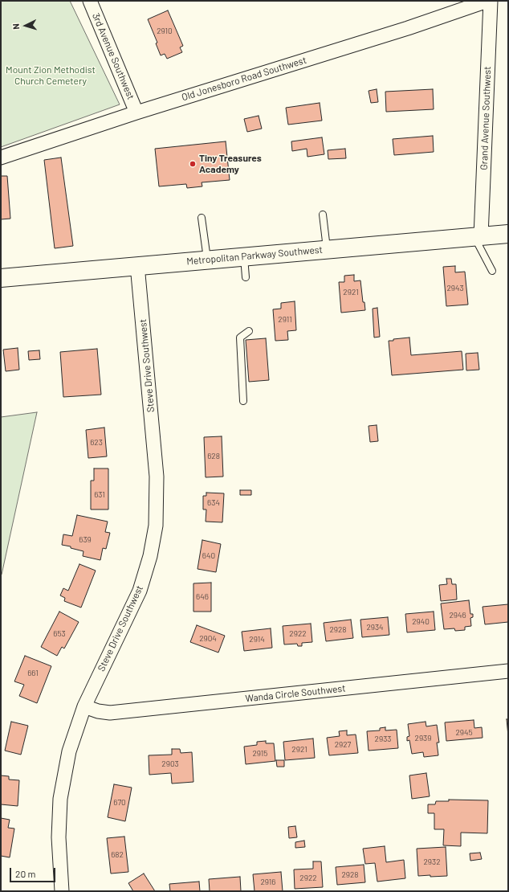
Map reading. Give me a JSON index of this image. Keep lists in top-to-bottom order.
{
  "streets": {
    "main road": ["Metropolitan Parkway Southwest"],
    "street": [
      "3rd Avenue Southwest",
      "Old Jonesboro Road Southwest",
      "Grand Avenue Southwest",
      "Steve Drive Southwest",
      "Wanda Circle Southwest"
    ]
  },
  "crossings": [
    ["3rd Avenue Southwest", "Old Jonesboro Road Southwest"],
    ["Grand Avenue Southwest", "Metropolitan Parkway Southwest"],
    ["Metropolitan Parkway Southwest", "Steve Drive Southwest"],
    ["Steve Drive Southwest", "Wanda Circle Southwest"]
  ],
  "parks": ["Mount Zion Methodist Church Cemetery"],
  "places": ["Tiny Treasures Academy"],
  "house_numbers": [
    "2910",
    "2943",
    "2921",
    "2911",
    "623",
    "628",
    "631",
    "634",
    "639",
    "640",
    "646",
    "2946",
    "2940",
    "2934",
    "2928",
    "653",
    "2922",
    "2904",
    "2914",
    "661",
    "2945",
    "2939",
    "2933",
    "2927",
    "2921",
    "2915",
    "2903",
    "670",
    "682",
    "2932",
    "2928",
    "2922",
    "2916"
  ],
  "scale_bar": "20 m",
  "north": "left"
}
